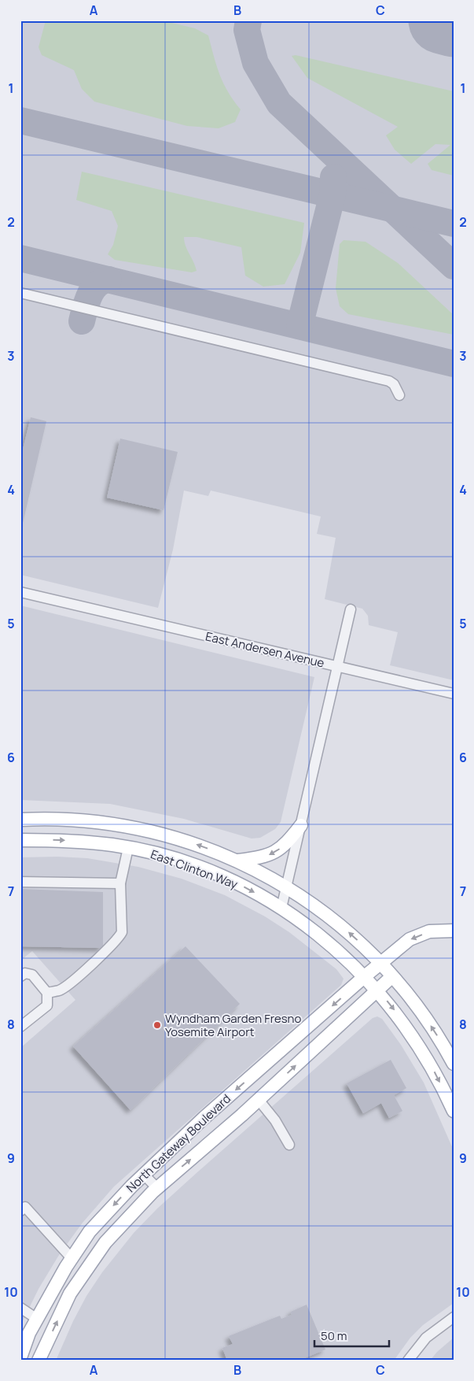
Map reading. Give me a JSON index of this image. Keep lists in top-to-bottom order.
{
  "streets": {
    "main road": ["East Clinton Way", "North Gateway Boulevard"],
    "street": ["East Andersen Avenue"]
  },
  "crossings": [
    ["East Andersen Avenue", "East Clinton Way"],
    ["East Clinton Way", "North Gateway Boulevard"]
  ],
  "places": ["Wyndham Garden Fresno Yosemite Airport"],
  "scale_bar": "50 m",
  "grid": {
    "columns": ["A", "B", "C"],
    "rows": [
      "1",
      "2",
      "3",
      "4",
      "5",
      "6",
      "7",
      "8",
      "9",
      "10"
    ]
  }
}
